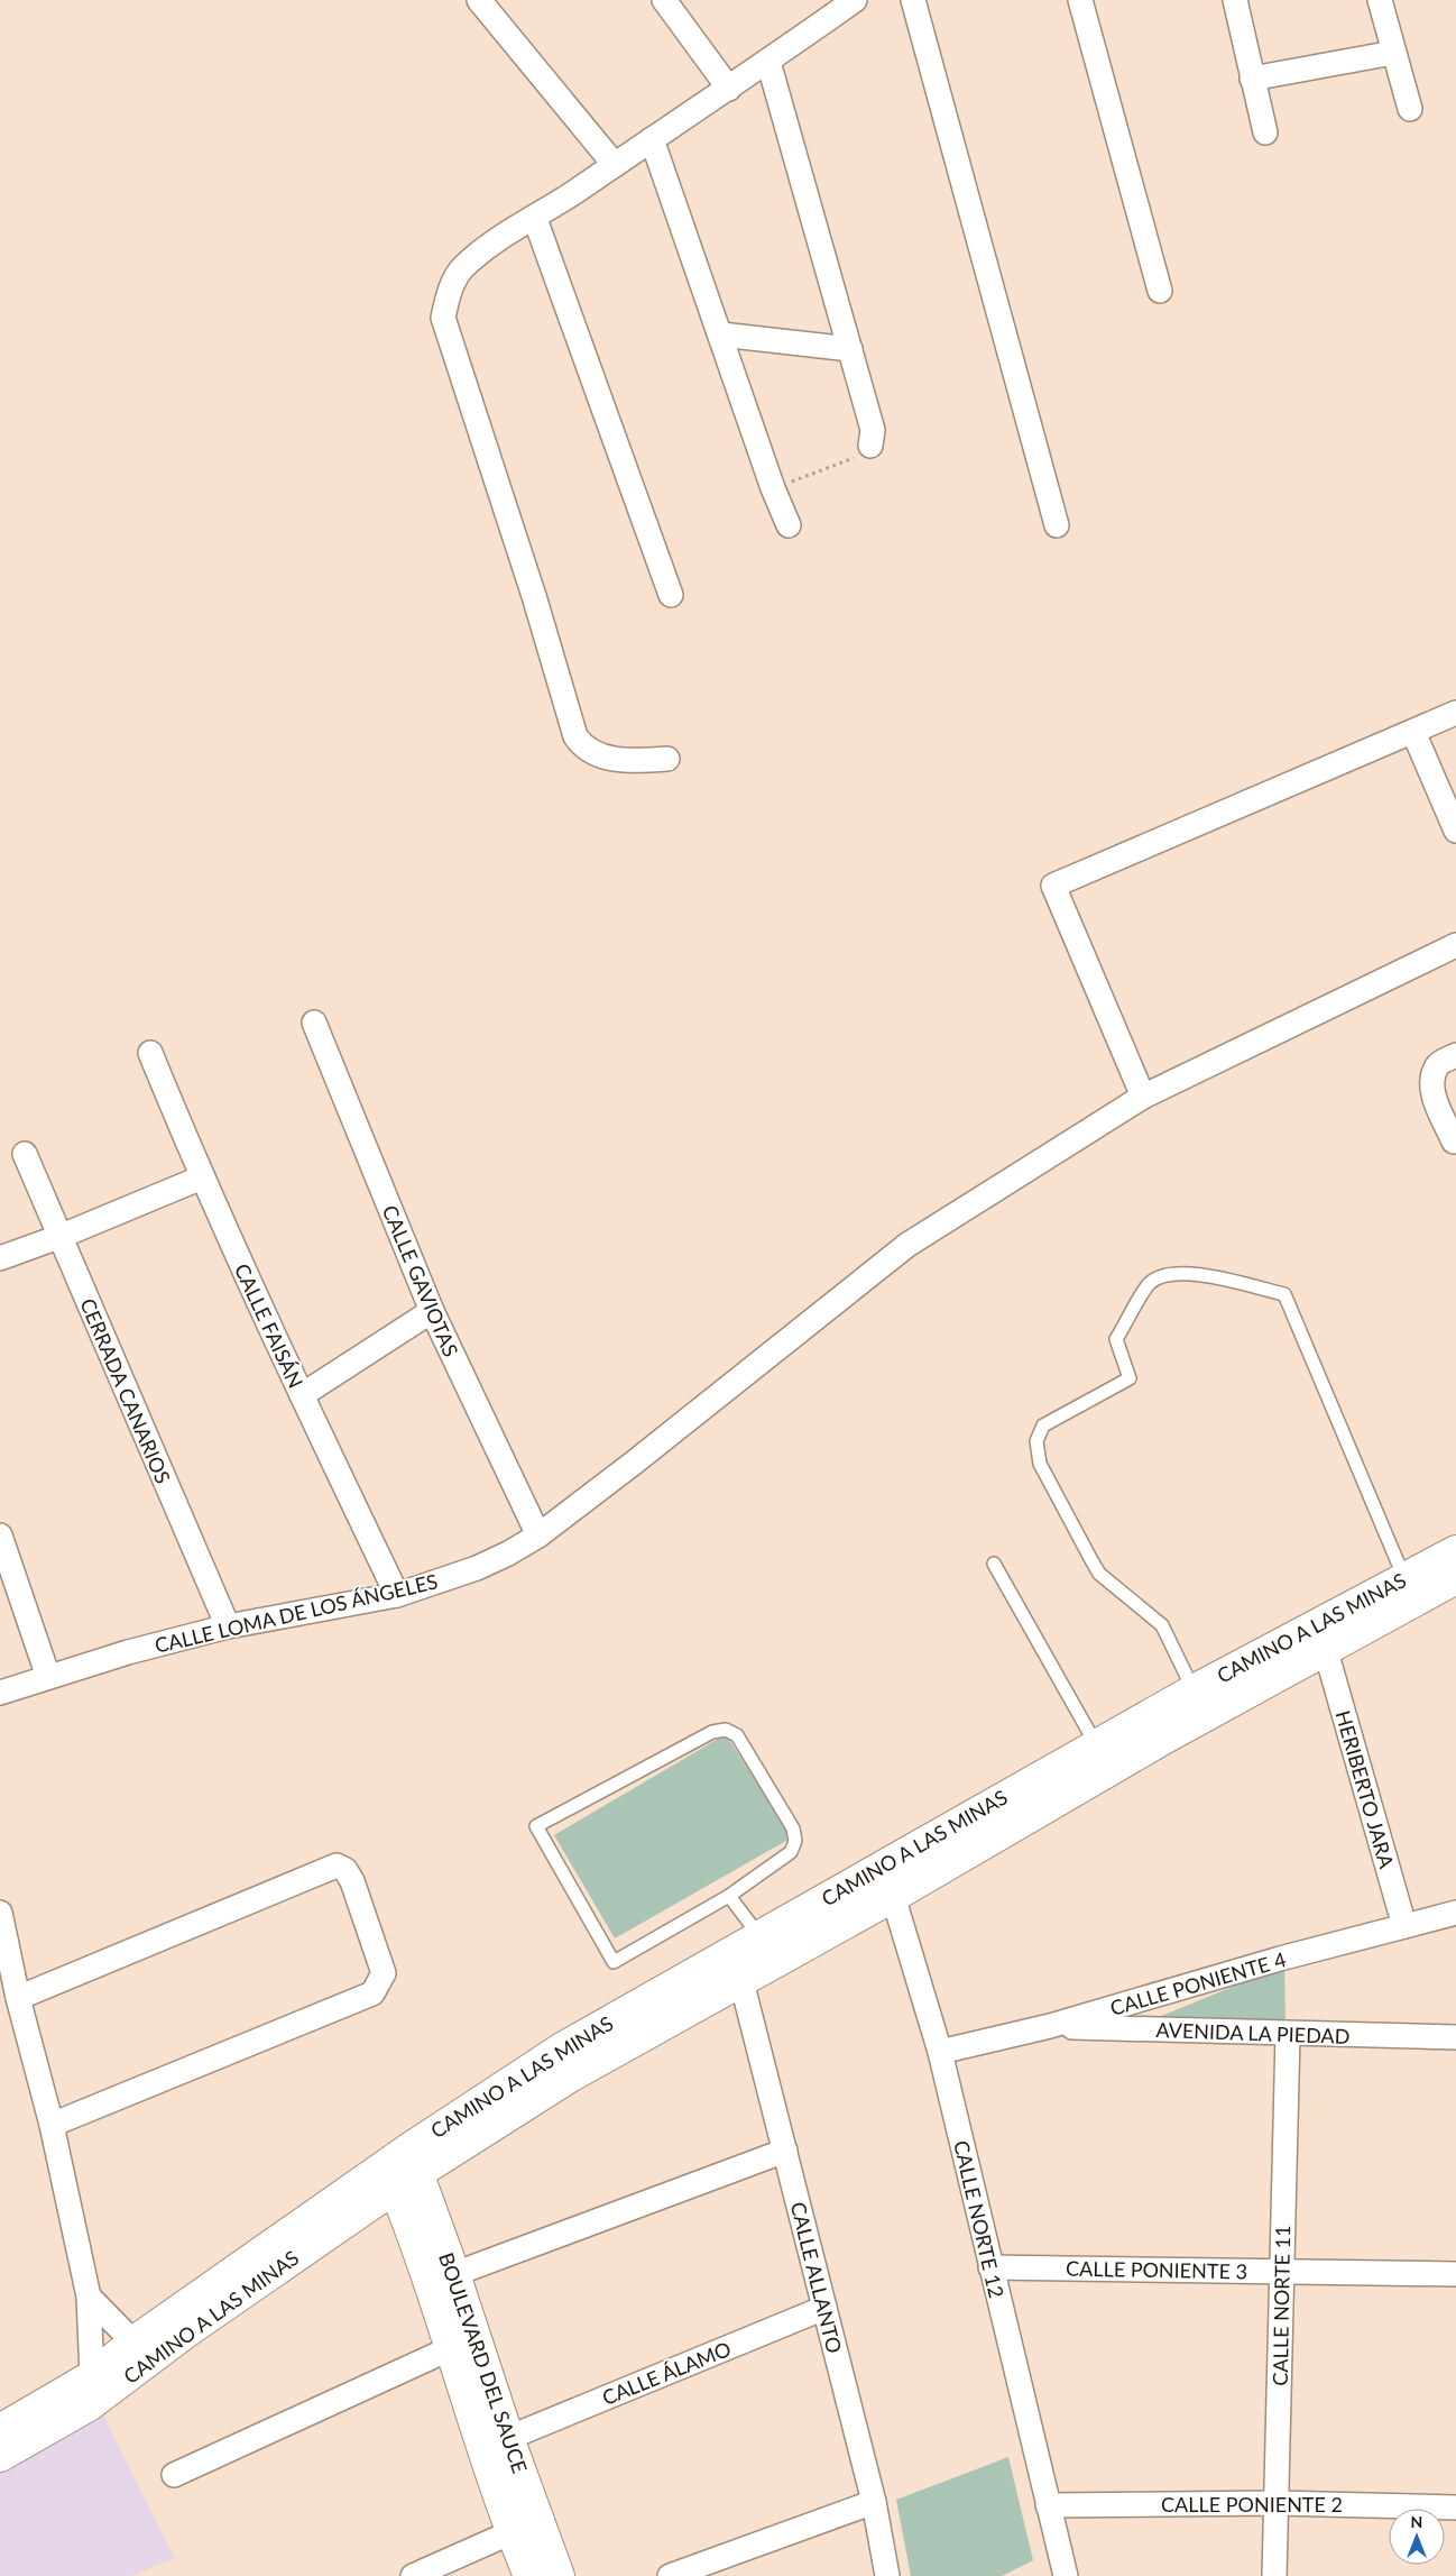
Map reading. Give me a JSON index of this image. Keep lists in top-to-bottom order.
{
  "streets": {
    "street": [
      "CALLE GAVIOTAS",
      "CALLE FAISÁN",
      "CERRADA CANARIOS",
      "CALLE LOMA DE LOS ÁNGELES",
      "CAMINO A LAS MINAS",
      "HERIBERTO JARA",
      "CALLE PONIENTE 4",
      "AVENIDA LA PIEDAD",
      "CALLE NORTE 12",
      "CALLE PONIENTE 3",
      "CALLE ALLANTO",
      "CALLE NORTE 11",
      "BOULEVARD DEL SAUCE",
      "CALLE ÁLAMO",
      "CALLE PONIENTE 2"
    ]
  },
  "crossings": [
    ["CALLE GAVIOTAS", "CALLE LOMA DE LOS ÁNGELES"],
    ["CALLE FAISÁN", "CALLE LOMA DE LOS ÁNGELES"],
    ["CERRADA CANARIOS", "CALLE LOMA DE LOS ÁNGELES"],
    ["CAMINO A LAS MINAS", "HERIBERTO JARA"],
    ["CAMINO A LAS MINAS", "CALLE NORTE 12"],
    ["CAMINO A LAS MINAS", "CALLE ALLANTO"],
    ["CAMINO A LAS MINAS", "BOULEVARD DEL SAUCE"],
    ["HERIBERTO JARA", "CALLE PONIENTE 4"],
    ["CALLE PONIENTE 4", "AVENIDA LA PIEDAD"],
    ["CALLE PONIENTE 4", "CALLE NORTE 12"],
    ["AVENIDA LA PIEDAD", "CALLE NORTE 11"],
    ["CALLE NORTE 12", "CALLE PONIENTE 3"],
    ["CALLE NORTE 12", "CALLE PONIENTE 2"],
    ["CALLE PONIENTE 3", "CALLE NORTE 11"],
    ["CALLE ALLANTO", "CALLE ÁLAMO"],
    ["CALLE NORTE 11", "CALLE PONIENTE 2"],
    ["BOULEVARD DEL SAUCE", "CALLE ÁLAMO"]
  ],
  "north": "top"
}
